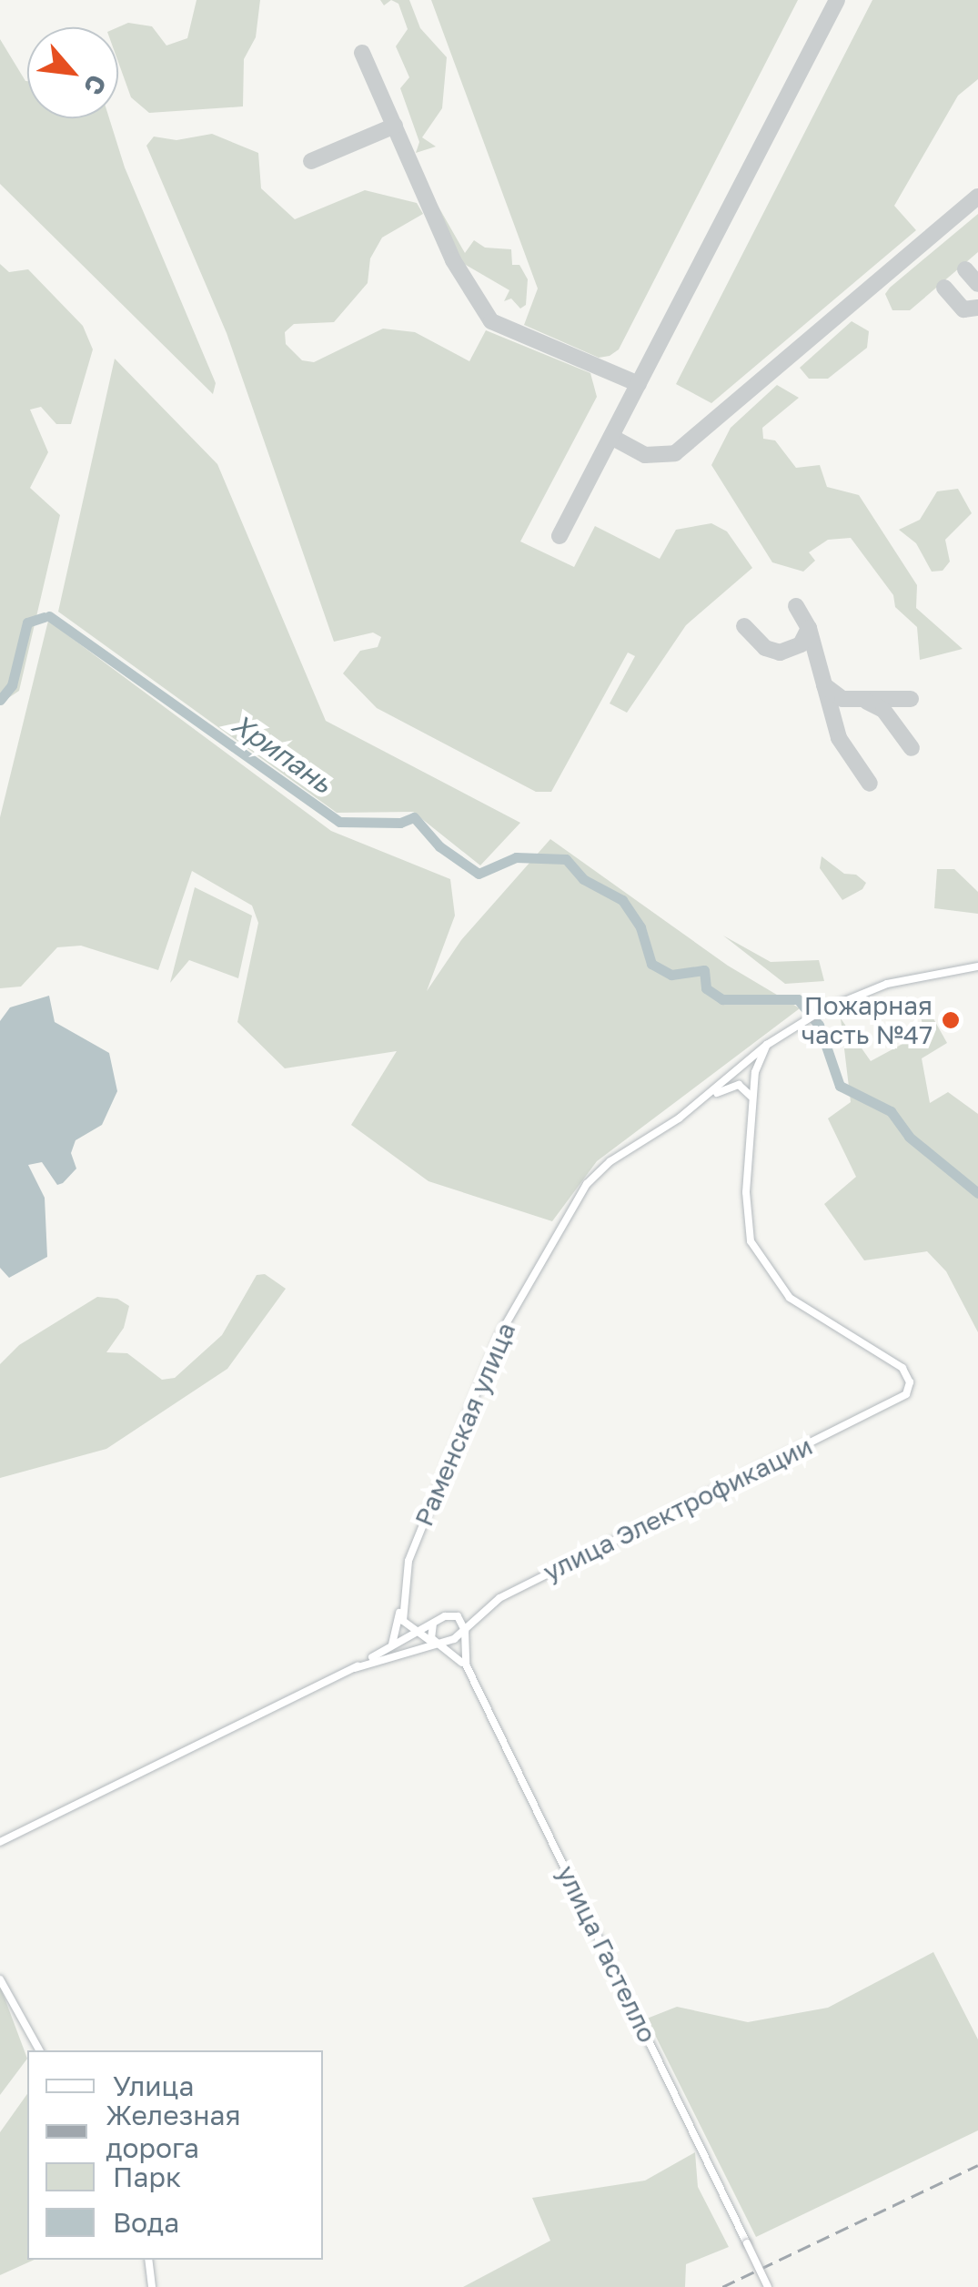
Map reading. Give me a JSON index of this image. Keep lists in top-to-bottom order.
{
  "streets": {
    "main road": ["Раменская улица", "улица Электрофикации", "улица Гастелло"]
  },
  "crossings": [
    ["улица Электрофикации", "улица Гастелло"]
  ],
  "water": ["Хрипань"],
  "places": ["Пожарная часть №47"],
  "legend": [
    "Улица",
    "Железная дорога",
    "Парк",
    "Вода"
  ],
  "north": "bottom right"
}
